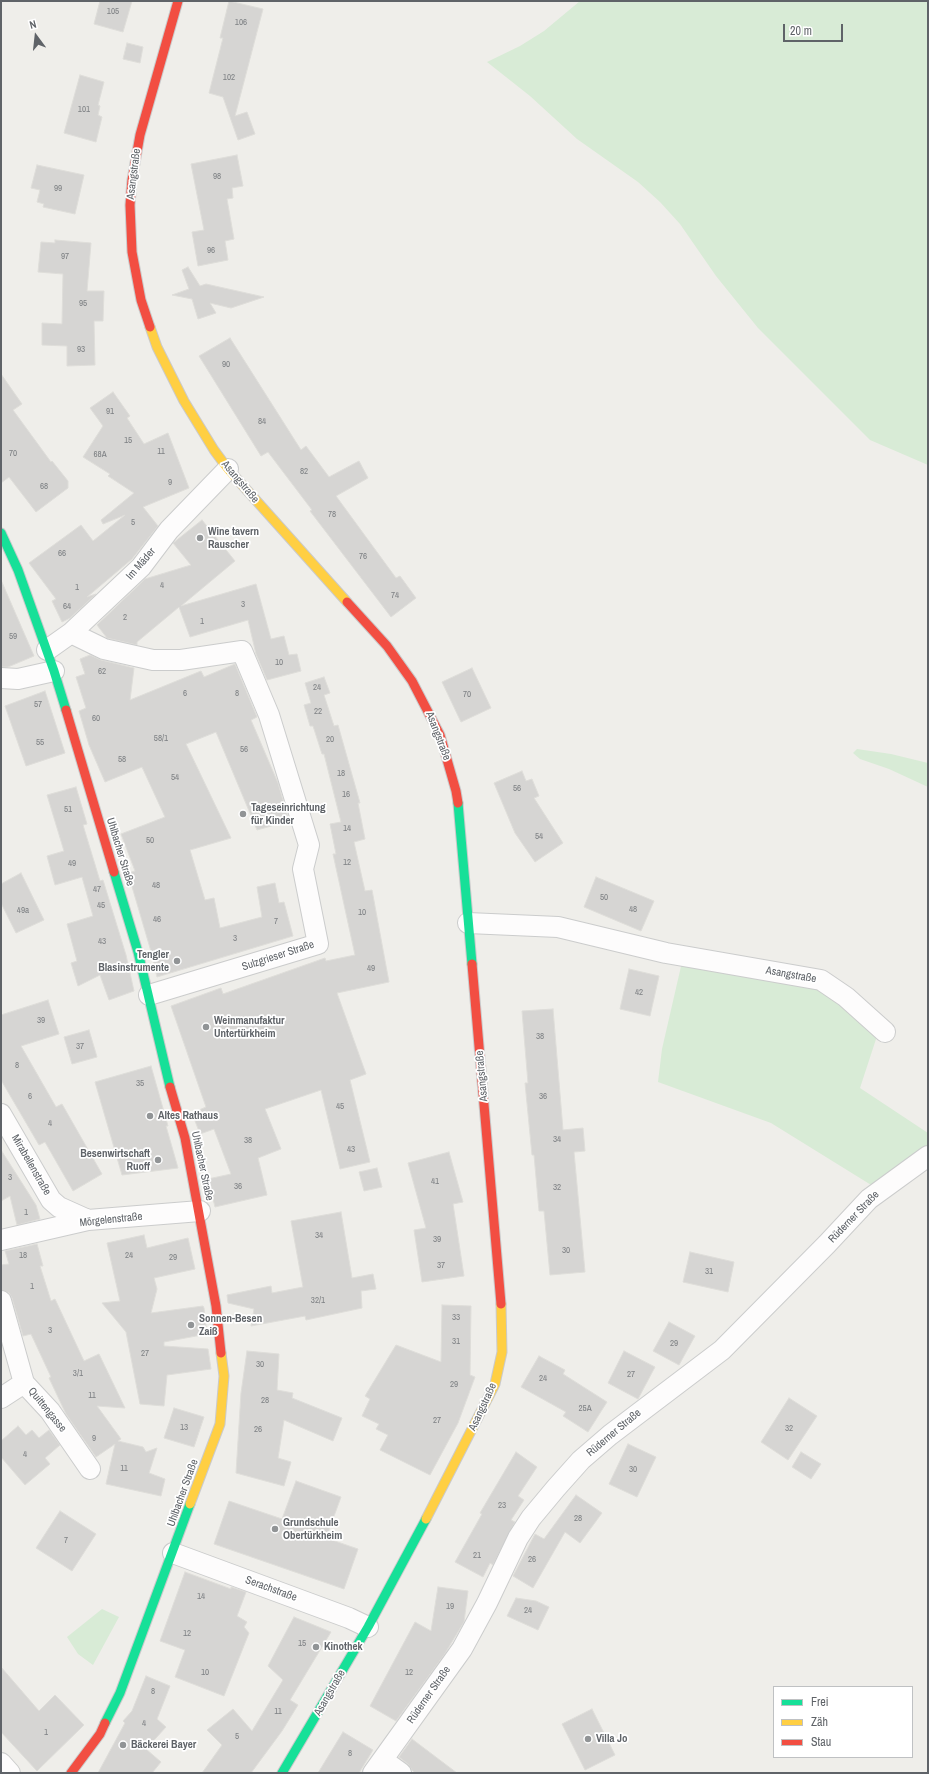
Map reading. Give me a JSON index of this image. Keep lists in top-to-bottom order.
{
  "streets": {
    "street": [
      "Asangstraße",
      "Im Mäder",
      "Uhlbacher Straße",
      "Sulzgrieser Straße",
      "Mirabellenstraße",
      "Rüderner Straße",
      "Mörgelenstraße",
      "Quittengasse",
      "Serachstraße"
    ]
  },
  "crossings": [
    ["Asangstraße", "Im Mäder"],
    ["Asangstraße", "Serachstraße"],
    ["Im Mäder", "Uhlbacher Straße"],
    ["Im Mäder", "Sulzgrieser Straße"],
    ["Uhlbacher Straße", "Sulzgrieser Straße"],
    ["Uhlbacher Straße", "Mörgelenstraße"],
    ["Uhlbacher Straße", "Serachstraße"],
    ["Mirabellenstraße", "Mörgelenstraße"]
  ],
  "places": [
    "Wine tavern Rauscher",
    "Tageseinrichtung für Kinder",
    "Tengler Blasinstrumente",
    "Weinmanufaktur Untertürkheim",
    "Altes Rathaus",
    "Besenwirtschaft Ruoff",
    "Sonnen-Besen Zaiß",
    "Grundschule Obertürkheim",
    "Kinothek",
    "Villa Jo",
    "Bäckerei Bayer"
  ],
  "house_numbers": [
    "105",
    "106",
    "102",
    "101",
    "98",
    "99",
    "96",
    "97",
    "95",
    "93",
    "90",
    "91",
    "84",
    "15",
    "11",
    "70",
    "68A",
    "82",
    "9",
    "68",
    "78",
    "5",
    "66",
    "76",
    "4",
    "1",
    "74",
    "3",
    "64",
    "2",
    "1",
    "59",
    "10",
    "62",
    "24",
    "6",
    "8",
    "70",
    "57",
    "22",
    "60",
    "58/1",
    "20",
    "55",
    "56",
    "58",
    "18",
    "54",
    "56",
    "16",
    "51",
    "14",
    "54",
    "50",
    "12",
    "49",
    "48",
    "47",
    "50",
    "45",
    "48",
    "49a",
    "10",
    "46",
    "7",
    "3",
    "43",
    "49",
    "42",
    "39",
    "38",
    "37",
    "8",
    "35",
    "6",
    "36",
    "45",
    "4",
    "34",
    "38",
    "43",
    "3",
    "41",
    "36",
    "32",
    "1",
    "34",
    "39",
    "30",
    "18",
    "24",
    "29",
    "37",
    "31",
    "1",
    "32/1",
    "33",
    "3",
    "31",
    "29",
    "27",
    "30",
    "3/1",
    "27",
    "24",
    "29",
    "11",
    "28",
    "25A",
    "27",
    "13",
    "32",
    "26",
    "9",
    "4",
    "11",
    "30",
    "23",
    "28",
    "7",
    "21",
    "26",
    "14",
    "19",
    "24",
    "12",
    "15",
    "10",
    "12",
    "8",
    "11",
    "4",
    "1",
    "5",
    "8"
  ],
  "legend": ["Frei", "Zäh", "Stau"],
  "scale_bar": "20 m",
  "north": "top"
}
